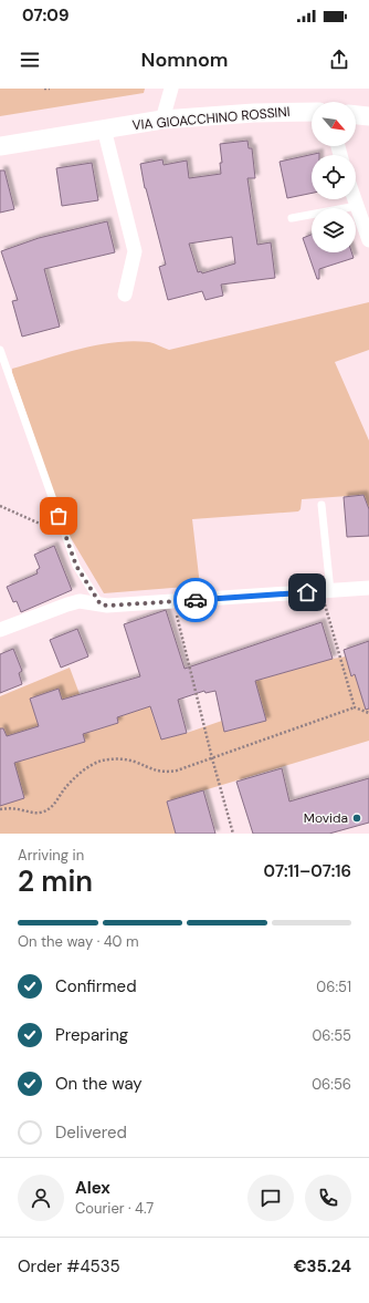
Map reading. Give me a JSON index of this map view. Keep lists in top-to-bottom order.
{
  "streets": {
    "street": ["VIA GIOACCHINO ROSSINI"]
  },
  "places": ["Movida"],
  "north": "bottom right",
  "page": {
    "status": "07:09",
    "header": "Nomnom",
    "heading": ["2 min", "Arriving in", "07:11–07:16"],
    "panel": [
      "Alex",
      "Courier · 4.7",
      "Order #4535",
      "€35.24"
    ],
    "bar": "On the way · 40 m",
    "list": [
      ["Confirmed", "06:51"],
      ["Preparing", "06:55"],
      ["On the way", "06:56"],
      "Delivered"
    ]
  }
}
